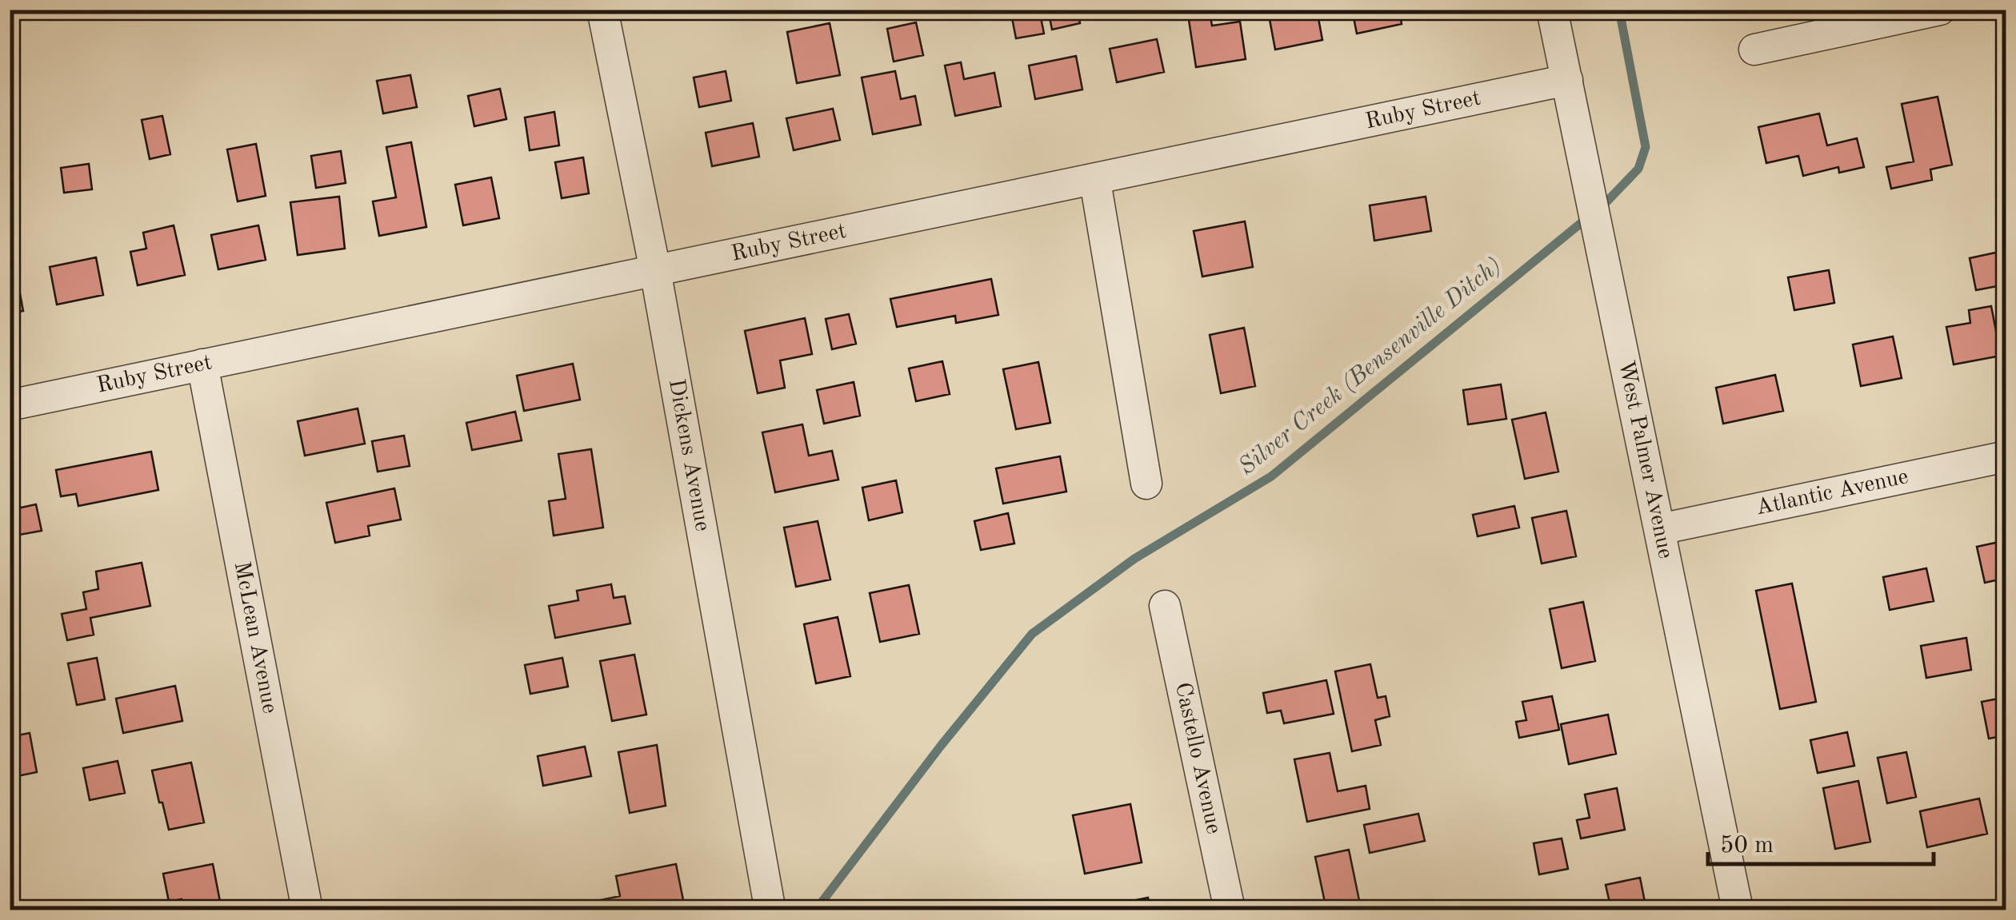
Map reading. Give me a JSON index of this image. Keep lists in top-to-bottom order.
{
  "streets": {
    "street": [
      "Ruby Street",
      "Dickens Avenue",
      "West Palmer Avenue",
      "Atlantic Avenue",
      "McLean Avenue",
      "Castello Avenue"
    ]
  },
  "crossings": [
    ["Ruby Street", "Dickens Avenue"],
    ["Ruby Street", "West Palmer Avenue"],
    ["Ruby Street", "McLean Avenue"],
    ["West Palmer Avenue", "Atlantic Avenue"]
  ],
  "water": ["Silver Creek (Bensenville Ditch)"],
  "scale_bar": "50 m"
}
